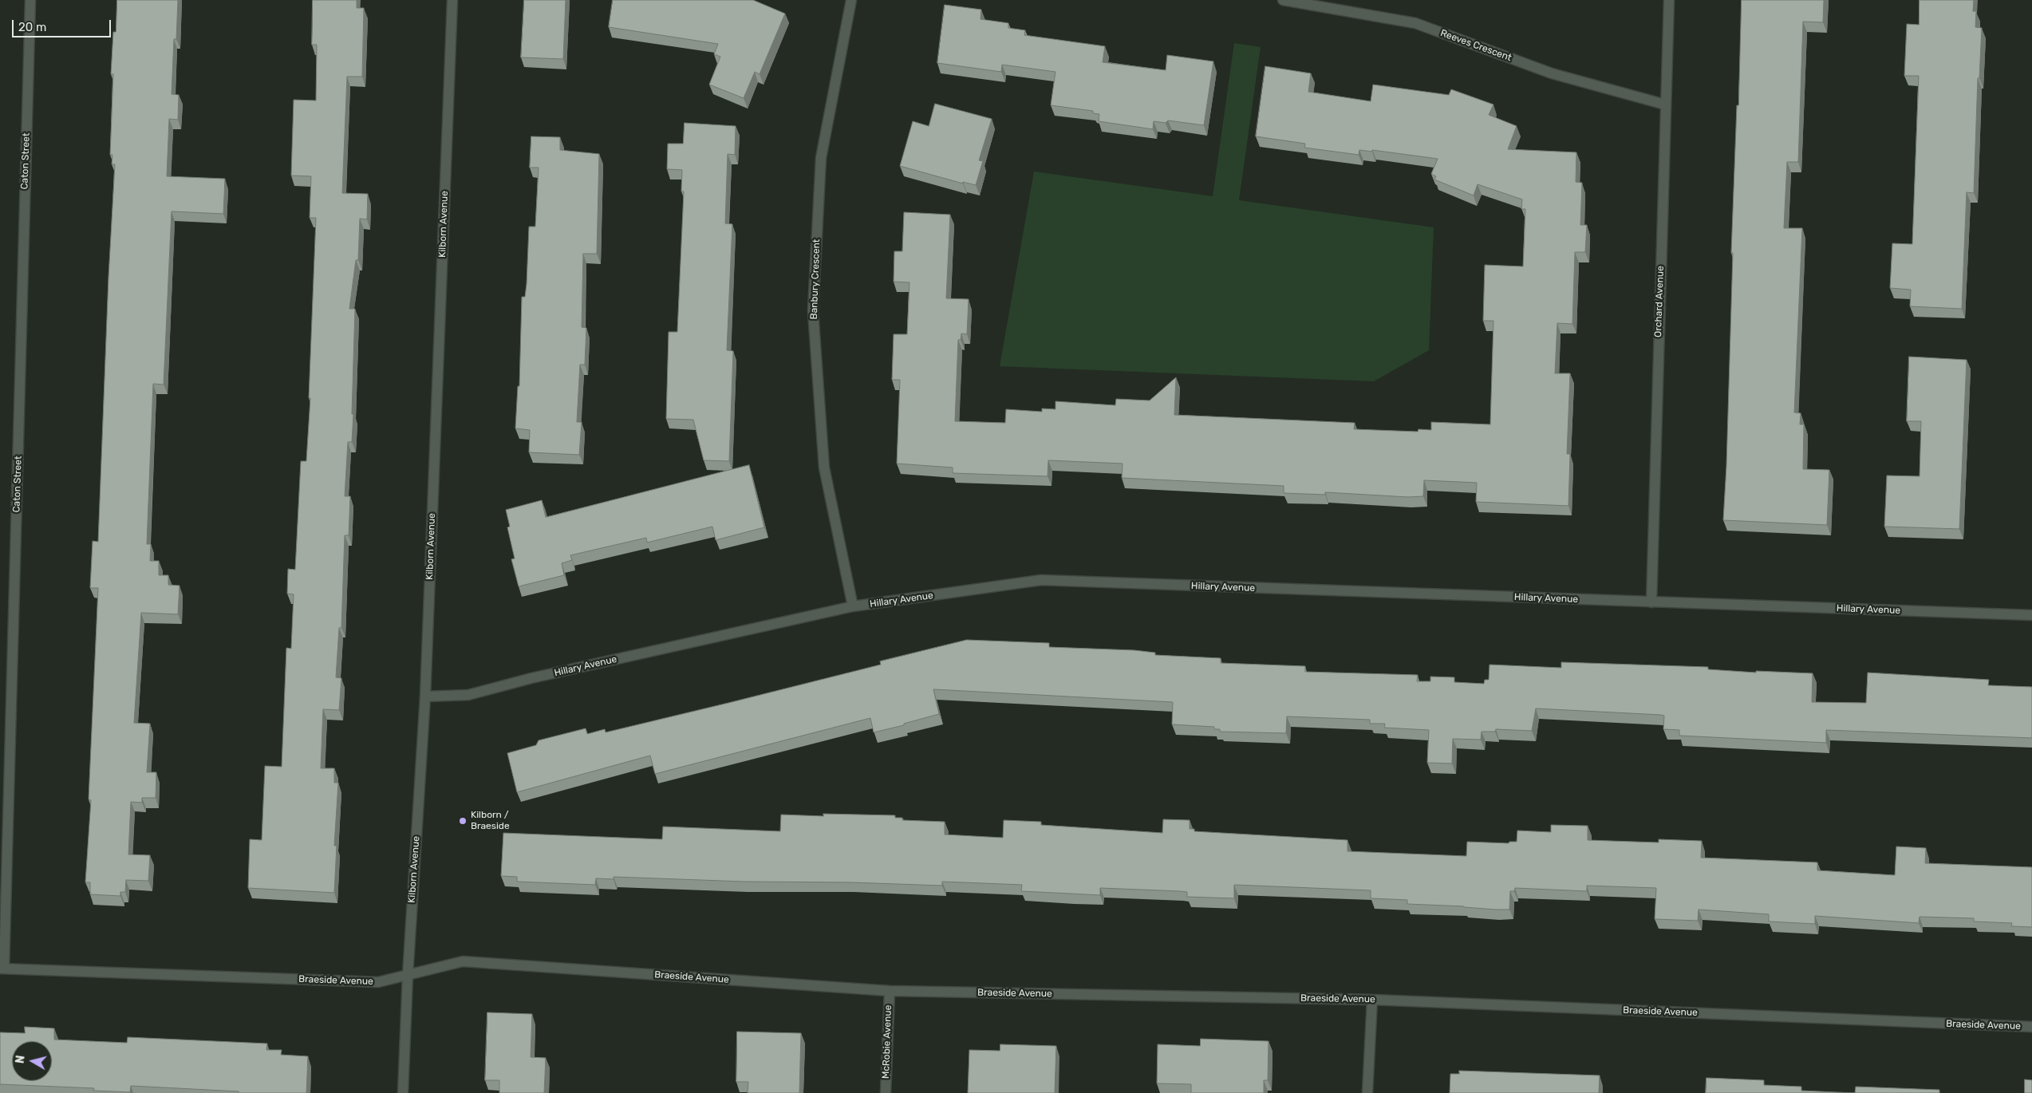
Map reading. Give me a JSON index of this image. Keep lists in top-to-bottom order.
{
  "streets": {
    "street": [
      "Reeves Crescent",
      "Caton Street",
      "Kilborn Avenue",
      "Banbury Crescent",
      "Orchard Avenue",
      "Hillary Avenue",
      "Braeside Avenue",
      "McRobie Avenue"
    ]
  },
  "crossings": [
    ["Reeves Crescent", "Orchard Avenue"],
    ["Caton Street", "Braeside Avenue"],
    ["Kilborn Avenue", "Hillary Avenue"],
    ["Kilborn Avenue", "Braeside Avenue"],
    ["Banbury Crescent", "Hillary Avenue"],
    ["Orchard Avenue", "Hillary Avenue"],
    ["Braeside Avenue", "McRobie Avenue"]
  ],
  "places": ["Kilborn / Braeside"],
  "scale_bar": "20 m",
  "north": "left"
}
